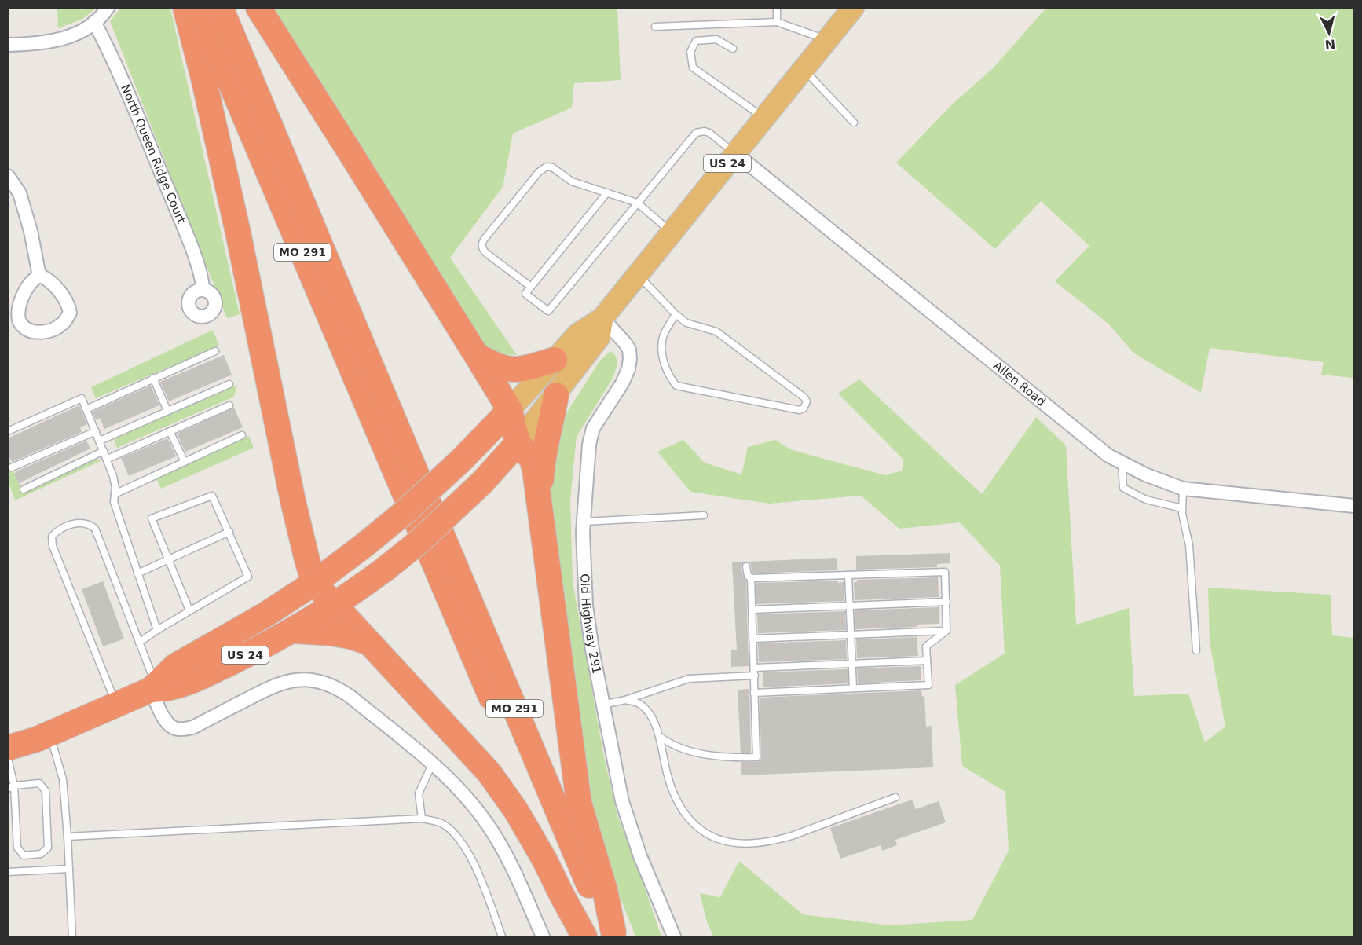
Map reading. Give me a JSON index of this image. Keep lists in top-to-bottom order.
{
  "streets": {
    "highway": ["US 24", "MO 291"],
    "street": ["North Queen Ridge Court", "Allen Road", "Old Highway 291"]
  },
  "crossings": [
    ["US 24", "Allen Road"],
    ["US 24", "Old Highway 291"]
  ],
  "north": "bottom"
}
